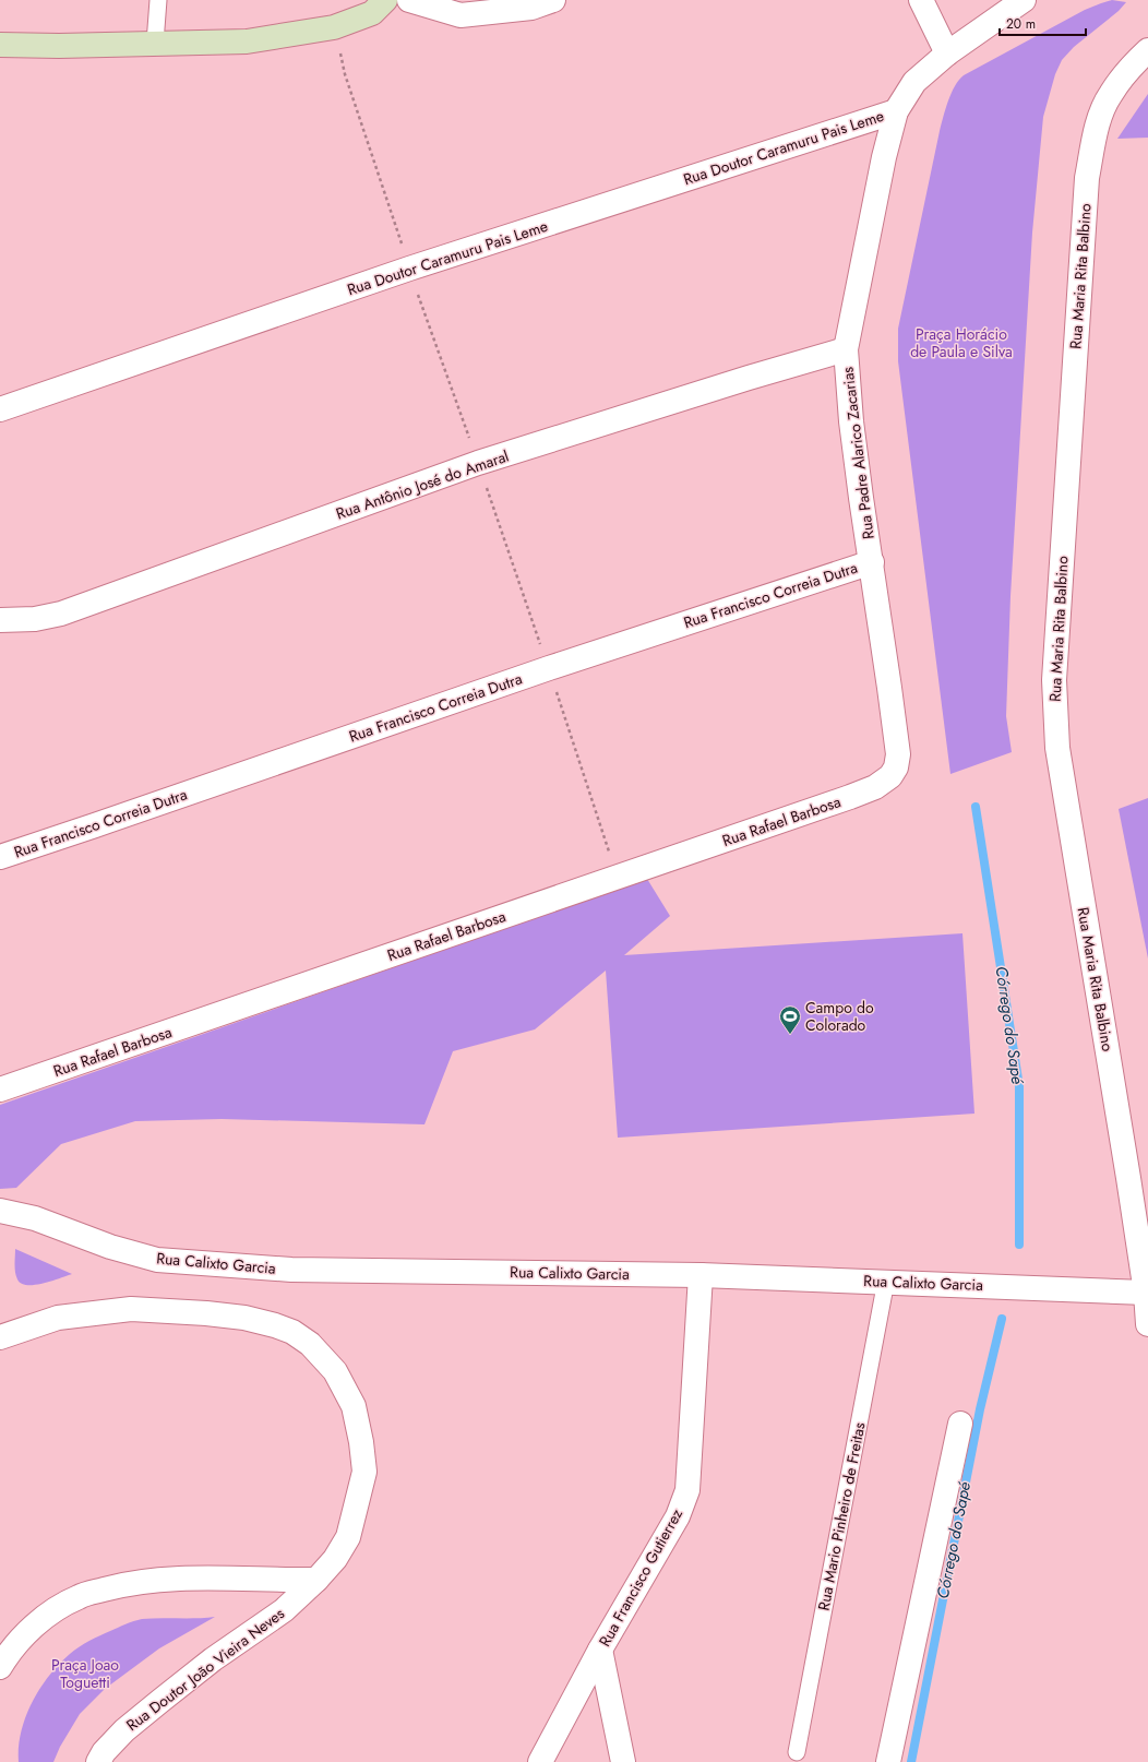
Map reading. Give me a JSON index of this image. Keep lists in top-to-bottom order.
{
  "streets": {
    "street": [
      "Rua Doutor Caramuru Pais Leme",
      "Rua Maria Rita Balbino",
      "Rua Padre Alarico Zacarias",
      "Rua Antônio José do Amaral",
      "Rua Francisco Correia Dutra",
      "Rua Rafael Barbosa",
      "Rua Calixto Garcia",
      "Rua Francisco Gutierrez",
      "Rua Doutor João Vieira Neves"
    ],
    "lane": ["Rua Mario Pinheiro de Freitas"]
  },
  "crossings": [
    ["Rua Doutor Caramuru Pais Leme", "Rua Padre Alarico Zacarias"],
    ["Rua Maria Rita Balbino", "Rua Calixto Garcia"],
    ["Rua Padre Alarico Zacarias", "Rua Antônio José do Amaral"],
    ["Rua Padre Alarico Zacarias", "Rua Francisco Correia Dutra"],
    ["Rua Padre Alarico Zacarias", "Rua Rafael Barbosa"],
    ["Rua Calixto Garcia", "Rua Mario Pinheiro de Freitas"],
    ["Rua Calixto Garcia", "Rua Francisco Gutierrez"]
  ],
  "water": ["Córrego do Sapé"],
  "parks": ["Praça Horácio de Paula e Silva", "Praça Joao Toguetti"],
  "places": {
    "sports": ["Campo do Colorado"]
  },
  "scale_bar": "20 m"
}
